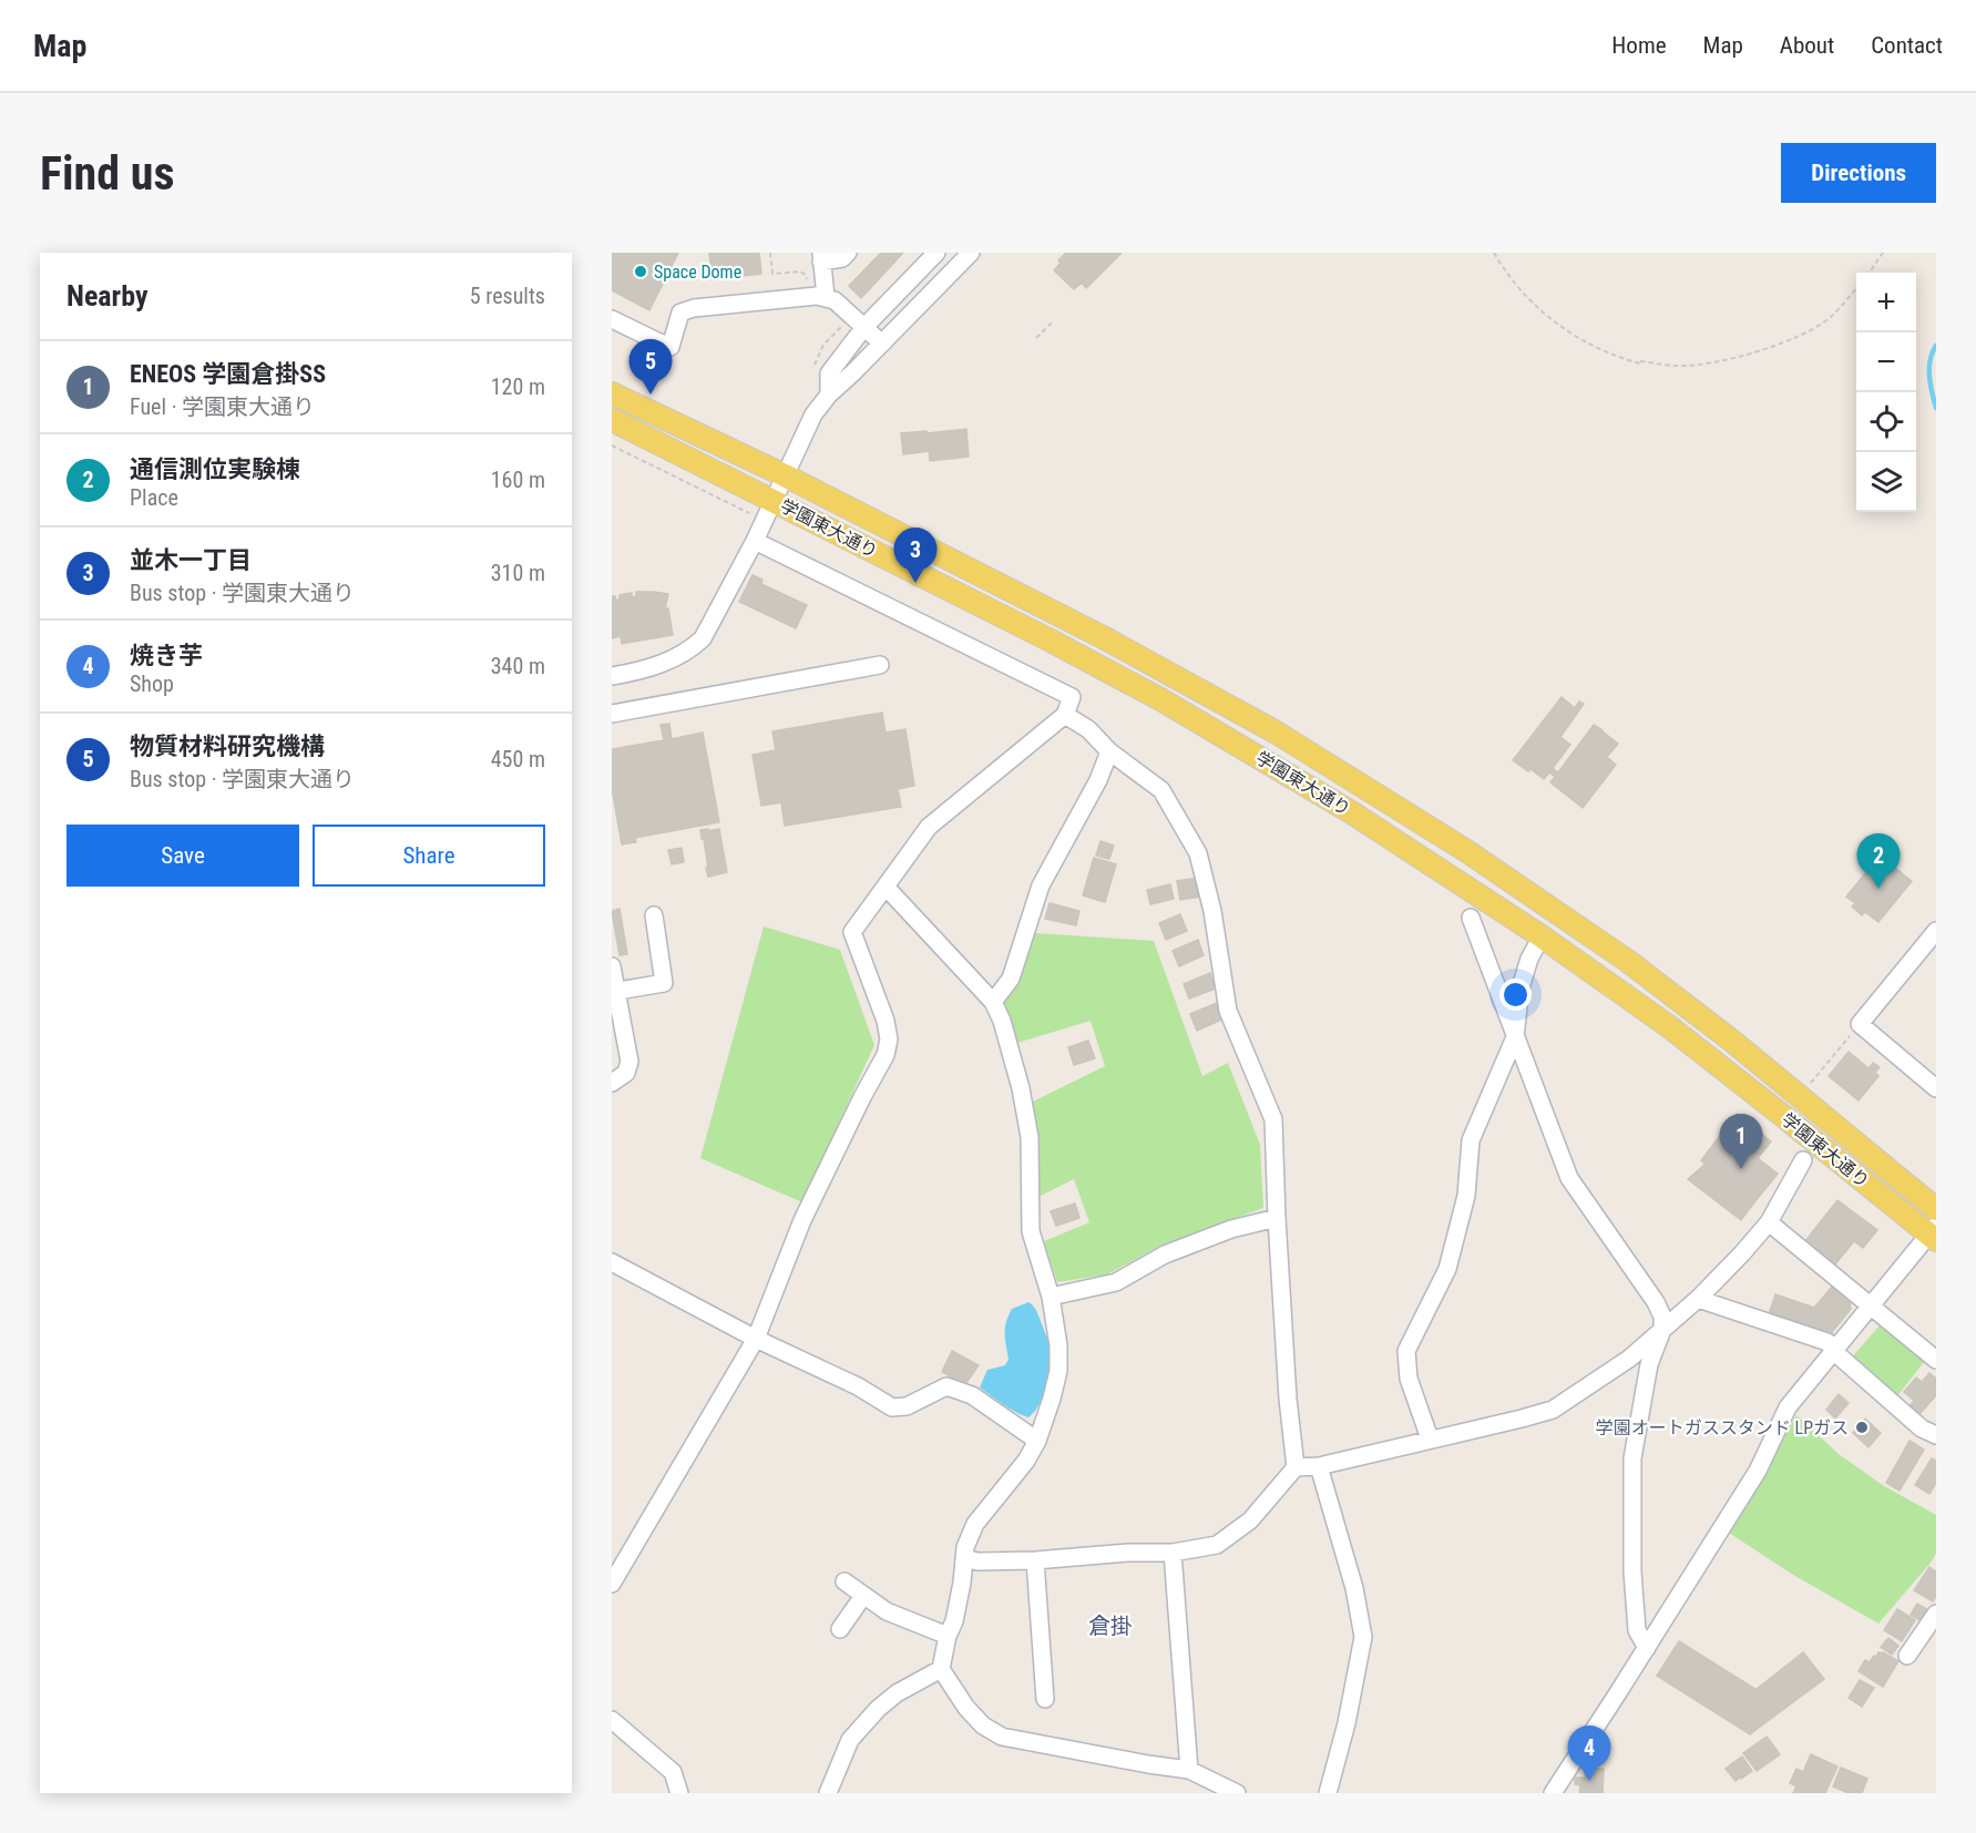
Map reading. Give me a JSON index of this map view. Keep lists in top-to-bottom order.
{
  "streets": {
    "main road": ["学園東大通り"]
  },
  "districts": ["倉掛"],
  "places": ["Space Dome", "学園オートガススタンド LPガス"],
  "page": {
    "header": "Map",
    "nav": [
      "Home",
      "Map",
      "About",
      "Contact"
    ],
    "buttons": [
      "Directions",
      ["Save", "Share"]
    ],
    "title": "Find us",
    "heading": ["Nearby", "5 results"],
    "map_buttons": ["+", "−"],
    "list": [
      {
        "mark": "1",
        "name": "ENEOS 学園倉掛SS",
        "note": "Fuel · 学園東大通り",
        "value": "120 m"
      },
      {
        "mark": "2",
        "name": "通信測位実験棟",
        "note": "Place",
        "value": "160 m"
      },
      {
        "mark": "3",
        "name": "並木一丁目",
        "note": "Bus stop · 学園東大通り",
        "value": "310 m"
      },
      {
        "mark": "4",
        "name": "焼き芋",
        "note": "Shop",
        "value": "340 m"
      },
      {
        "mark": "5",
        "name": "物質材料研究機構",
        "note": "Bus stop · 学園東大通り",
        "value": "450 m"
      }
    ],
    "pins": [
      "5",
      "3",
      "2",
      "1",
      "4"
    ]
  }
}
